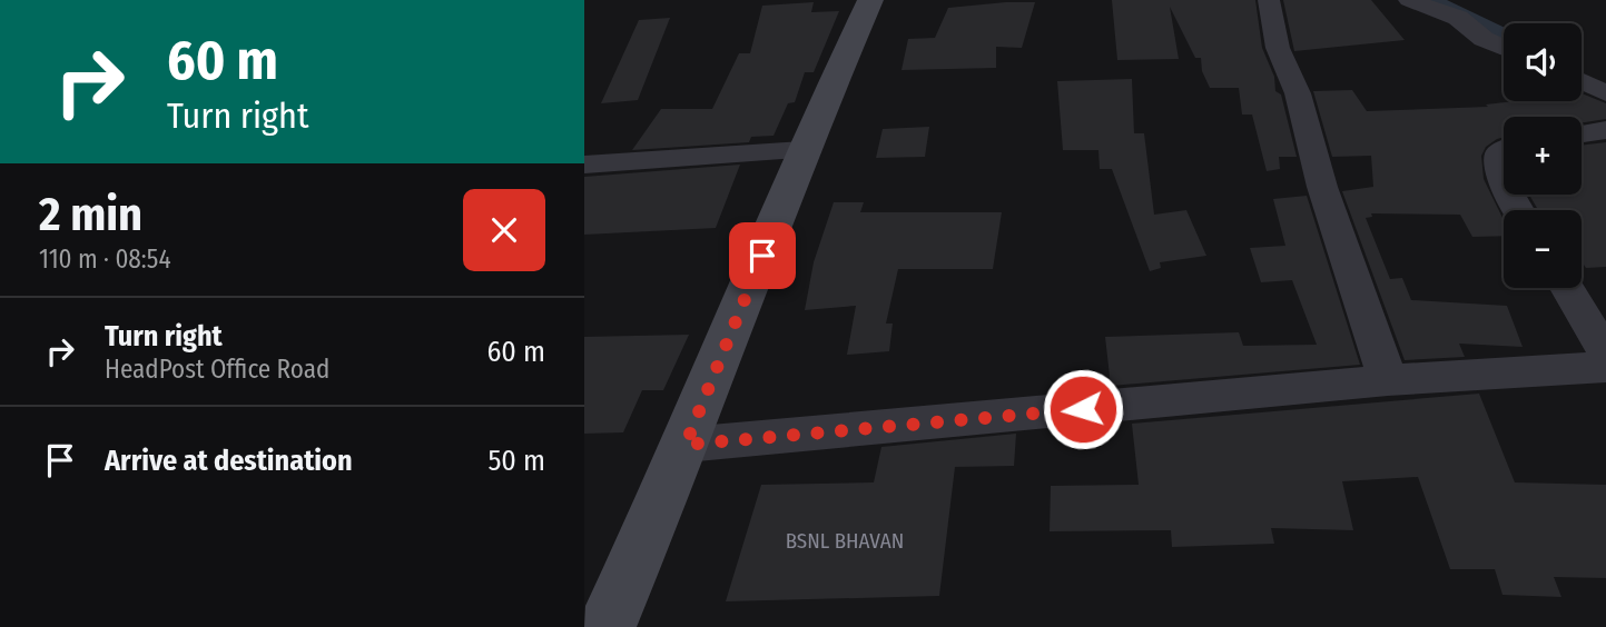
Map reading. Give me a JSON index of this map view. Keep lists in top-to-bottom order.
{
  "house_numbers": ["BSNL BHAVAN"],
  "page": {
    "turn": ["60 m", "Turn right"],
    "map_buttons": ["+", "−"],
    "heading": ["2 min", "110 m · 08:54"],
    "list": [
      {
        "name": "Turn right",
        "note": "HeadPost Office Road",
        "value": "60 m"
      },
      {
        "name": "Arrive at destination",
        "value": "50 m"
      }
    ]
  }
}
